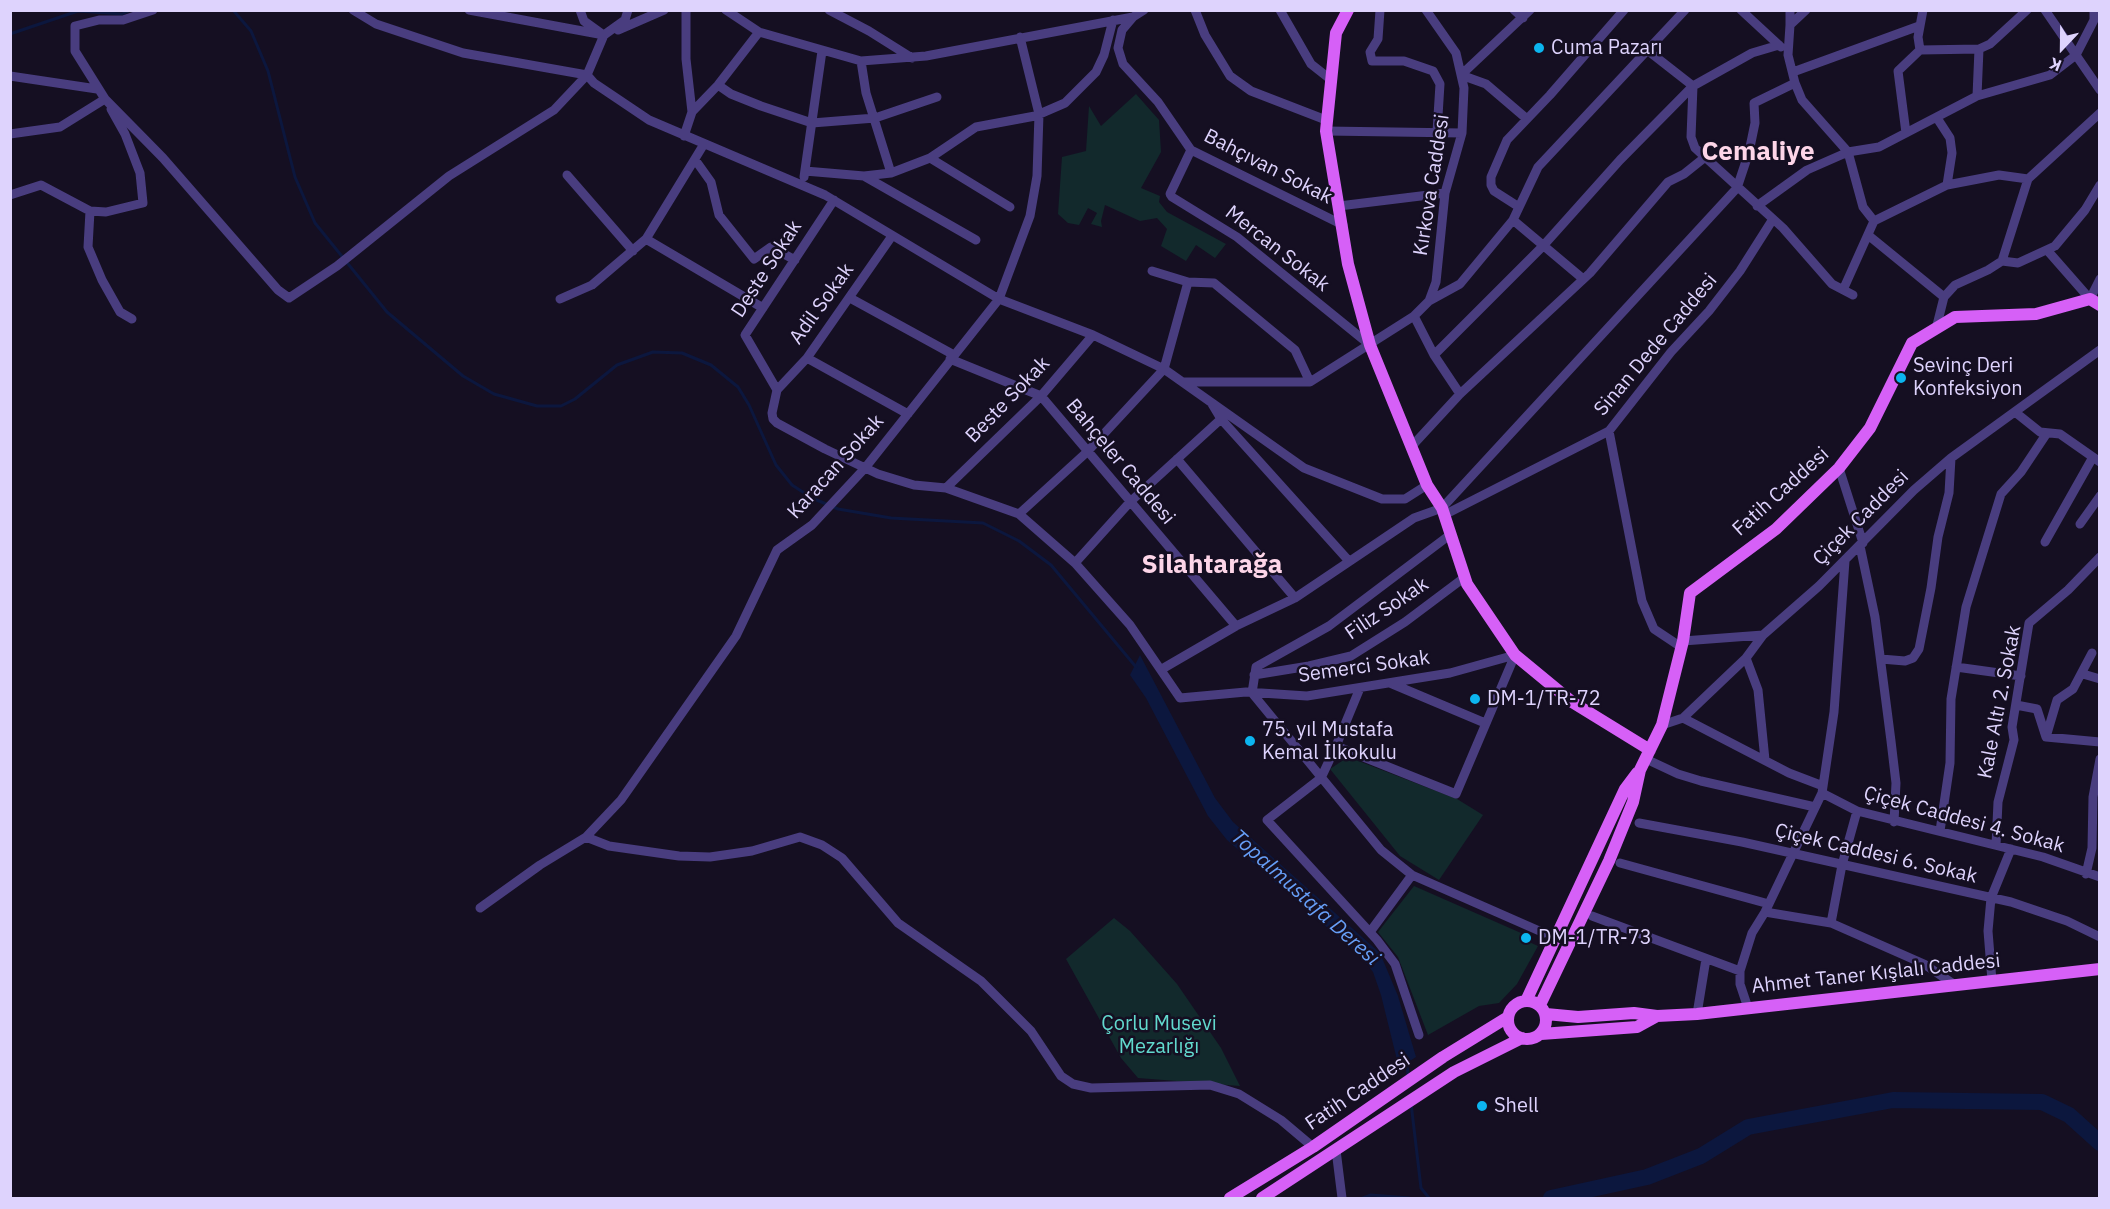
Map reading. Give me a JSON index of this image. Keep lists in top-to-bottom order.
{
  "streets": {
    "main road": ["Fatih Caddesi", "Ahmet Taner Kışlalı Caddesi"],
    "street": [
      "Bahçıvan Sokak",
      "Kırkova Caddesi",
      "Mercan Sokak",
      "Deste Sokak",
      "Adil Sokak",
      "Sinan Dede Caddesi",
      "Beste Sokak",
      "Bahçeler Caddesi",
      "Karacan Sokak",
      "Çiçek Caddesi",
      "Filiz Sokak",
      "Semerci Sokak",
      "Kale Altı 2. Sokak",
      "Çiçek Caddesi 4. Sokak",
      "Çiçek Caddesi 6. Sokak"
    ]
  },
  "crossings": [
    ["Bahçıvan Sokak", "Mercan Sokak"],
    ["Kırkova Caddesi", "Mercan Sokak"],
    ["Deste Sokak", "Adil Sokak"],
    ["Adil Sokak", "Bahçeler Caddesi"],
    ["Sinan Dede Caddesi", "Bahçeler Caddesi"],
    ["Sinan Dede Caddesi", "Semerci Sokak"],
    ["Beste Sokak", "Bahçeler Caddesi"],
    ["Bahçeler Caddesi", "Karacan Sokak"],
    ["Fatih Caddesi", "Çiçek Caddesi"],
    ["Çiçek Caddesi", "Çiçek Caddesi 4. Sokak"],
    ["Kale Altı 2. Sokak", "Çiçek Caddesi 4. Sokak"]
  ],
  "districts": ["Cemaliye", "Silahtarağa"],
  "water": ["Topalmustafa Deresi"],
  "parks": ["Çorlu Musevi Mezarlığı"],
  "places": [
    "Cuma Pazarı",
    "Sevinç Deri Konfeksiyon",
    "DM-1/TR-72",
    "75. yıl Mustafa Kemal İlkokulu",
    "DM-1/TR-73",
    "Shell"
  ],
  "north": "bottom"
}
